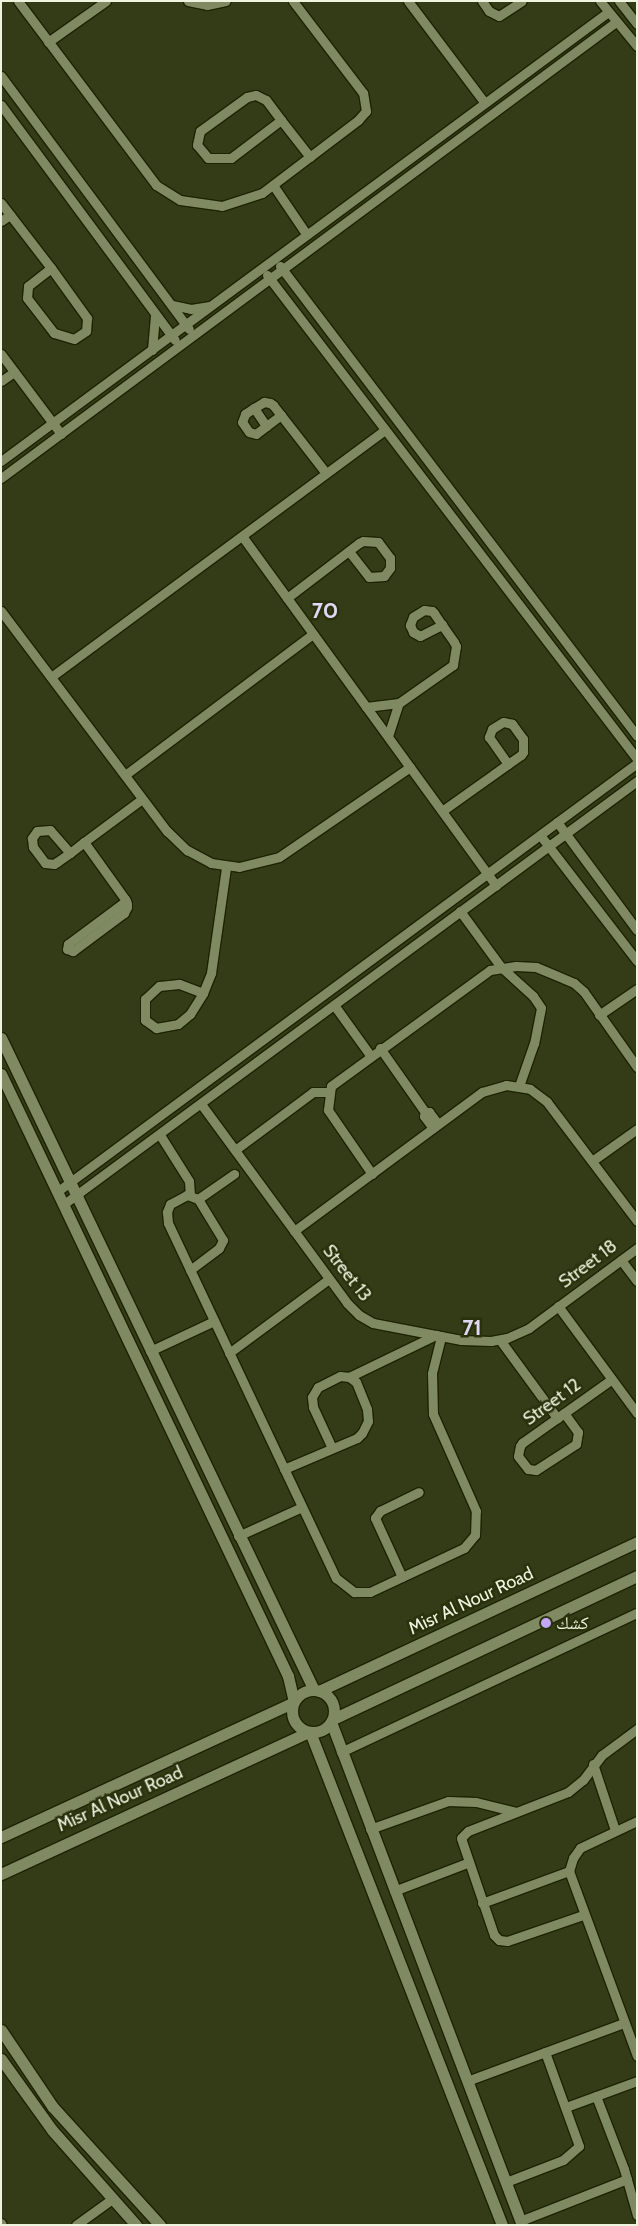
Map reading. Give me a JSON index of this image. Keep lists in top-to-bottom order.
{
  "streets": {
    "street": [
      "Street 18",
      "Street 13",
      "Street 12",
      "Misr Al Nour Road"
    ]
  },
  "crossings": [
    ["Street 18", "Street 13"]
  ],
  "districts": ["70", "71"],
  "places": ["كشك"]
}
